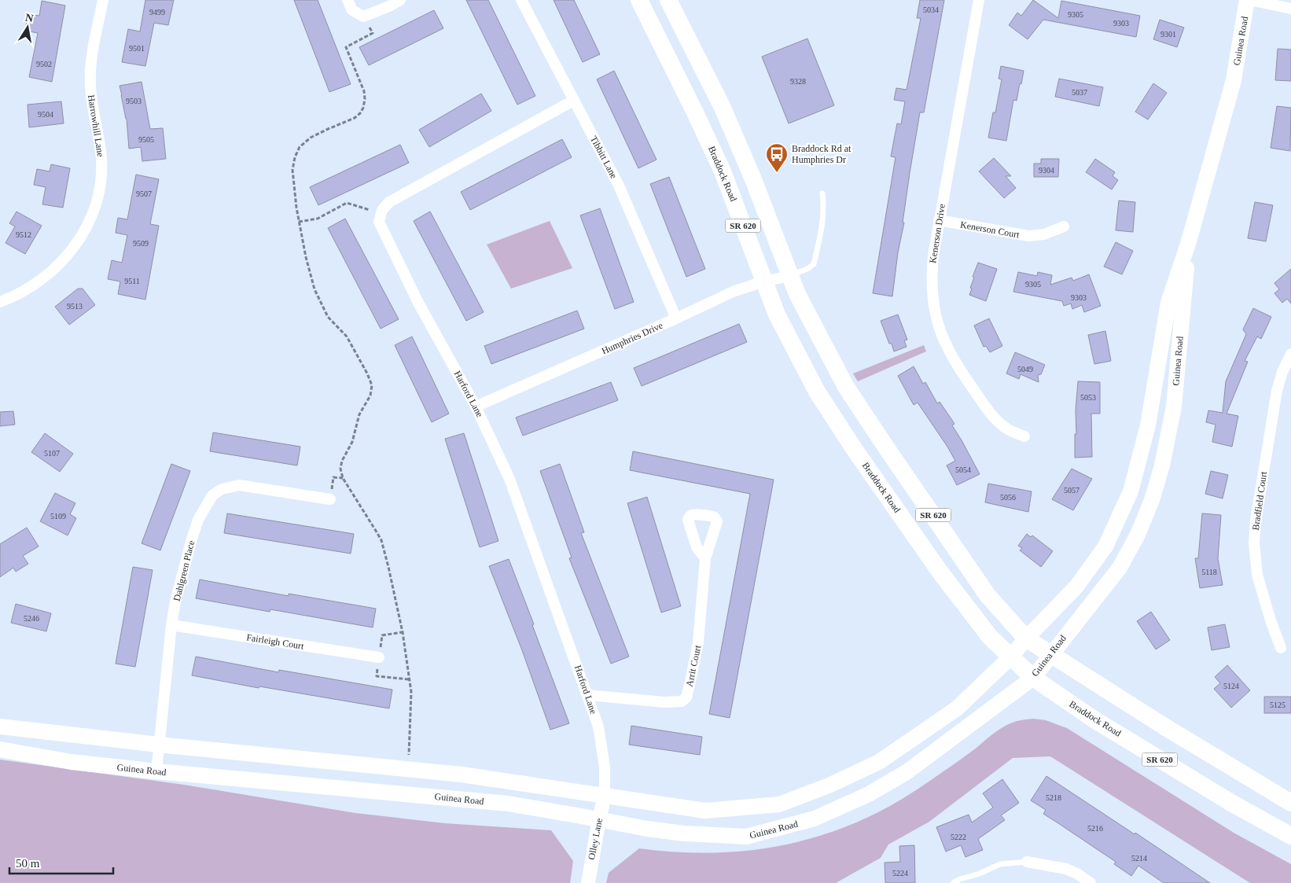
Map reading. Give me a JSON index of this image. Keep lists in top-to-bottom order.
{
  "streets": {
    "main road": ["Guinea Road", "Braddock Road", "SR 620"],
    "street": [
      "Harrowhill Lane",
      "Tibbitt Lane",
      "Kenerson Court",
      "Kenerson Drive",
      "Humphries Drive",
      "Harford Lane",
      "Bradfield Court",
      "Dahlgreen Place",
      "Fairleigh Court",
      "Arrit Court",
      "Olley Lane"
    ]
  },
  "crossings": [
    ["Guinea Road", "Braddock Road"],
    ["Guinea Road", "SR 620"],
    ["Guinea Road", "Harford Lane"],
    ["Guinea Road", "Dahlgreen Place"],
    ["Guinea Road", "Olley Lane"],
    ["Tibbitt Lane", "Humphries Drive"],
    ["Braddock Road", "Humphries Drive"],
    ["SR 620", "Humphries Drive"],
    ["Kenerson Court", "Kenerson Drive"],
    ["Humphries Drive", "Harford Lane"],
    ["Harford Lane", "Arrit Court"],
    ["Harford Lane", "Olley Lane"],
    ["Dahlgreen Place", "Fairleigh Court"]
  ],
  "places": {
    "bus stop": ["Braddock Rd at Humphries Dr"]
  },
  "house_numbers": [
    "5034",
    "9499",
    "9305",
    "9303",
    "9301",
    "9501",
    "9502",
    "9328",
    "5037",
    "9503",
    "9504",
    "9505",
    "9304",
    "9507",
    "9512",
    "9509",
    "9511",
    "9305",
    "9303",
    "9513",
    "5049",
    "5053",
    "5107",
    "5054",
    "5057",
    "5056",
    "5109",
    "5118",
    "5246",
    "5124",
    "5125",
    "5218",
    "5216",
    "5222",
    "5214",
    "5224"
  ],
  "scale_bar": "50 m",
  "north": "top"
}
